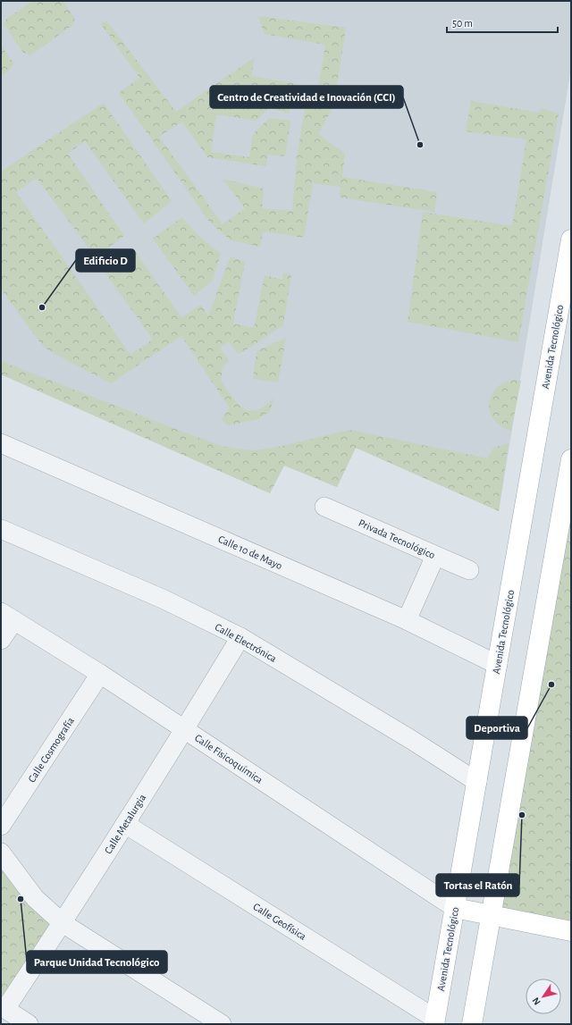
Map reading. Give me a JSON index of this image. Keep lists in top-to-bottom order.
{
  "streets": {
    "main road": ["Avenida Tecnológico"],
    "street": [
      "Privada Tecnológico",
      "Calle 10 de Mayo",
      "Calle Electrónica",
      "Calle Cosmografía",
      "Calle Fisicoquímica",
      "Calle Metalurgia",
      "Calle Geofísica"
    ]
  },
  "crossings": [
    ["Avenida Tecnológico", "Calle 10 de Mayo"],
    ["Avenida Tecnológico", "Calle Electrónica"],
    ["Avenida Tecnológico", "Calle Fisicoquímica"],
    ["Avenida Tecnológico", "Calle Geofísica"],
    ["Calle Electrónica", "Calle Metalurgia"],
    ["Calle Cosmografía", "Calle Fisicoquímica"],
    ["Calle Fisicoquímica", "Calle Metalurgia"],
    ["Calle Metalurgia", "Calle Geofísica"]
  ],
  "places": [
    "Centro de Creatividad e Inovación (CCI)",
    "Edificio D",
    "Deportiva",
    "Tortas el Ratón",
    "Parque Unidad Tecnológico"
  ],
  "scale_bar": "50 m",
  "north": "bottom left"
}
